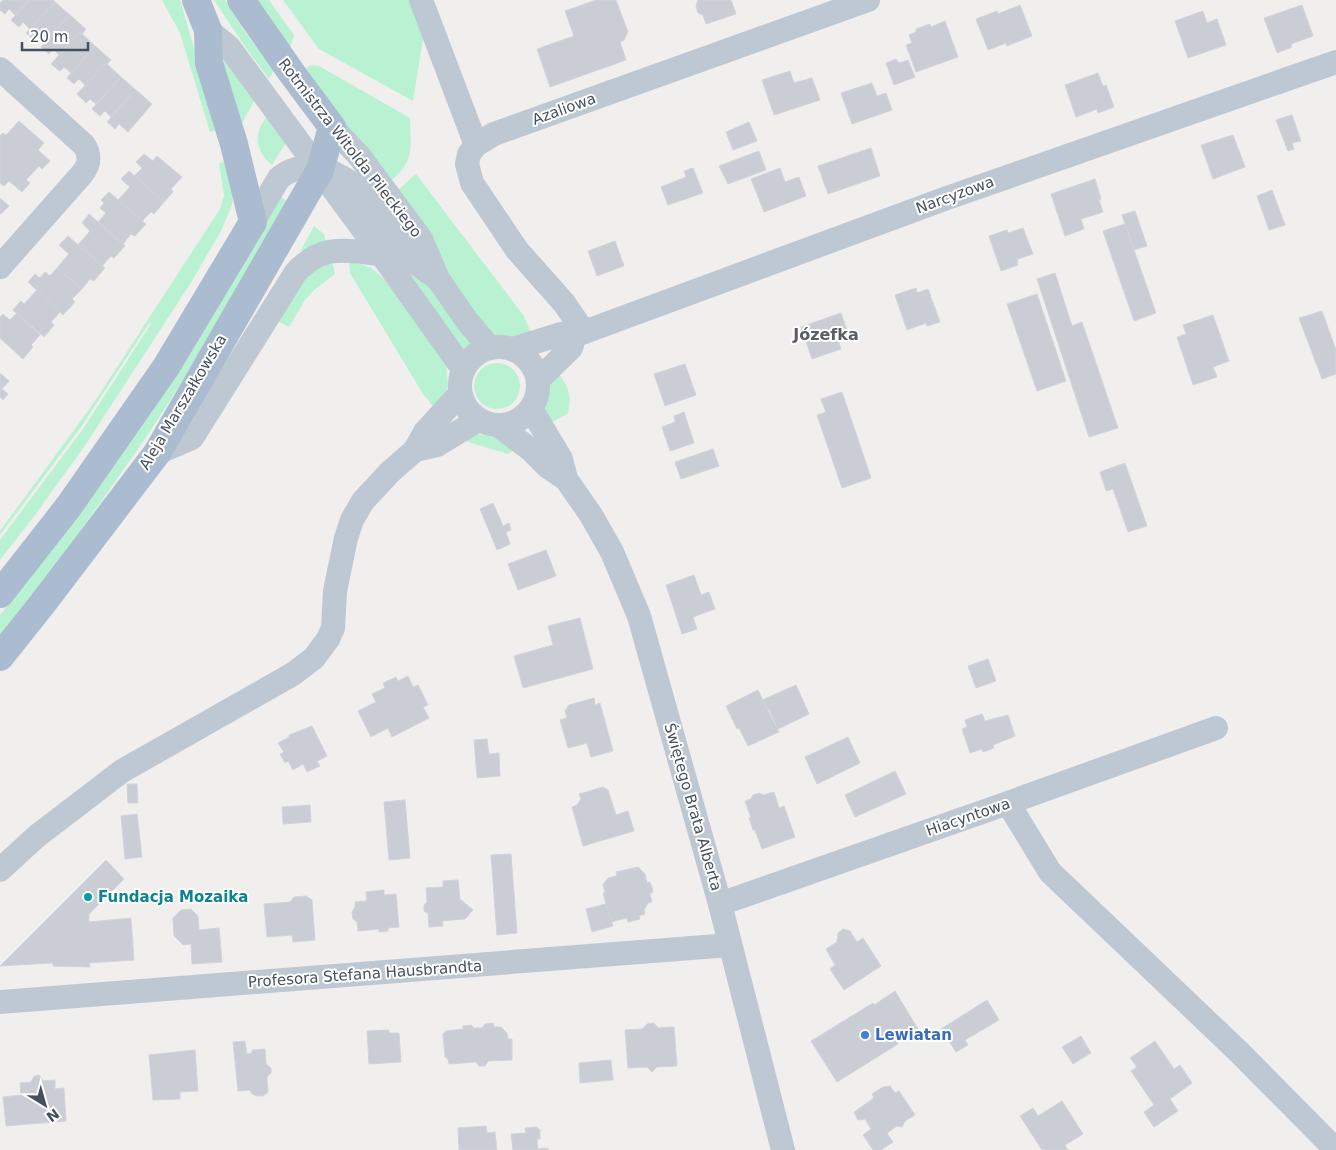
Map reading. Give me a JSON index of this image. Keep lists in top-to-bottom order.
{
  "streets": {
    "main road": ["Rotmistrza Witolda Pileckiego", "Aleja Marszałkowska"],
    "street": [
      "Azaliowa",
      "Narcyzowa",
      "Świętego Brata Alberta",
      "Hiacyntowa",
      "Profesora Stefana Hausbrandta"
    ]
  },
  "crossings": [
    ["Rotmistrza Witolda Pileckiego", "Narcyzowa"],
    ["Rotmistrza Witolda Pileckiego", "Aleja Marszałkowska"],
    ["Rotmistrza Witolda Pileckiego", "Świętego Brata Alberta"],
    ["Narcyzowa", "Świętego Brata Alberta"],
    ["Świętego Brata Alberta", "Hiacyntowa"],
    ["Świętego Brata Alberta", "Profesora Stefana Hausbrandta"]
  ],
  "districts": ["Józefka"],
  "places": ["Fundacja Mozaika", "Lewiatan"],
  "scale_bar": "20 m",
  "north": "bottom right"
}
